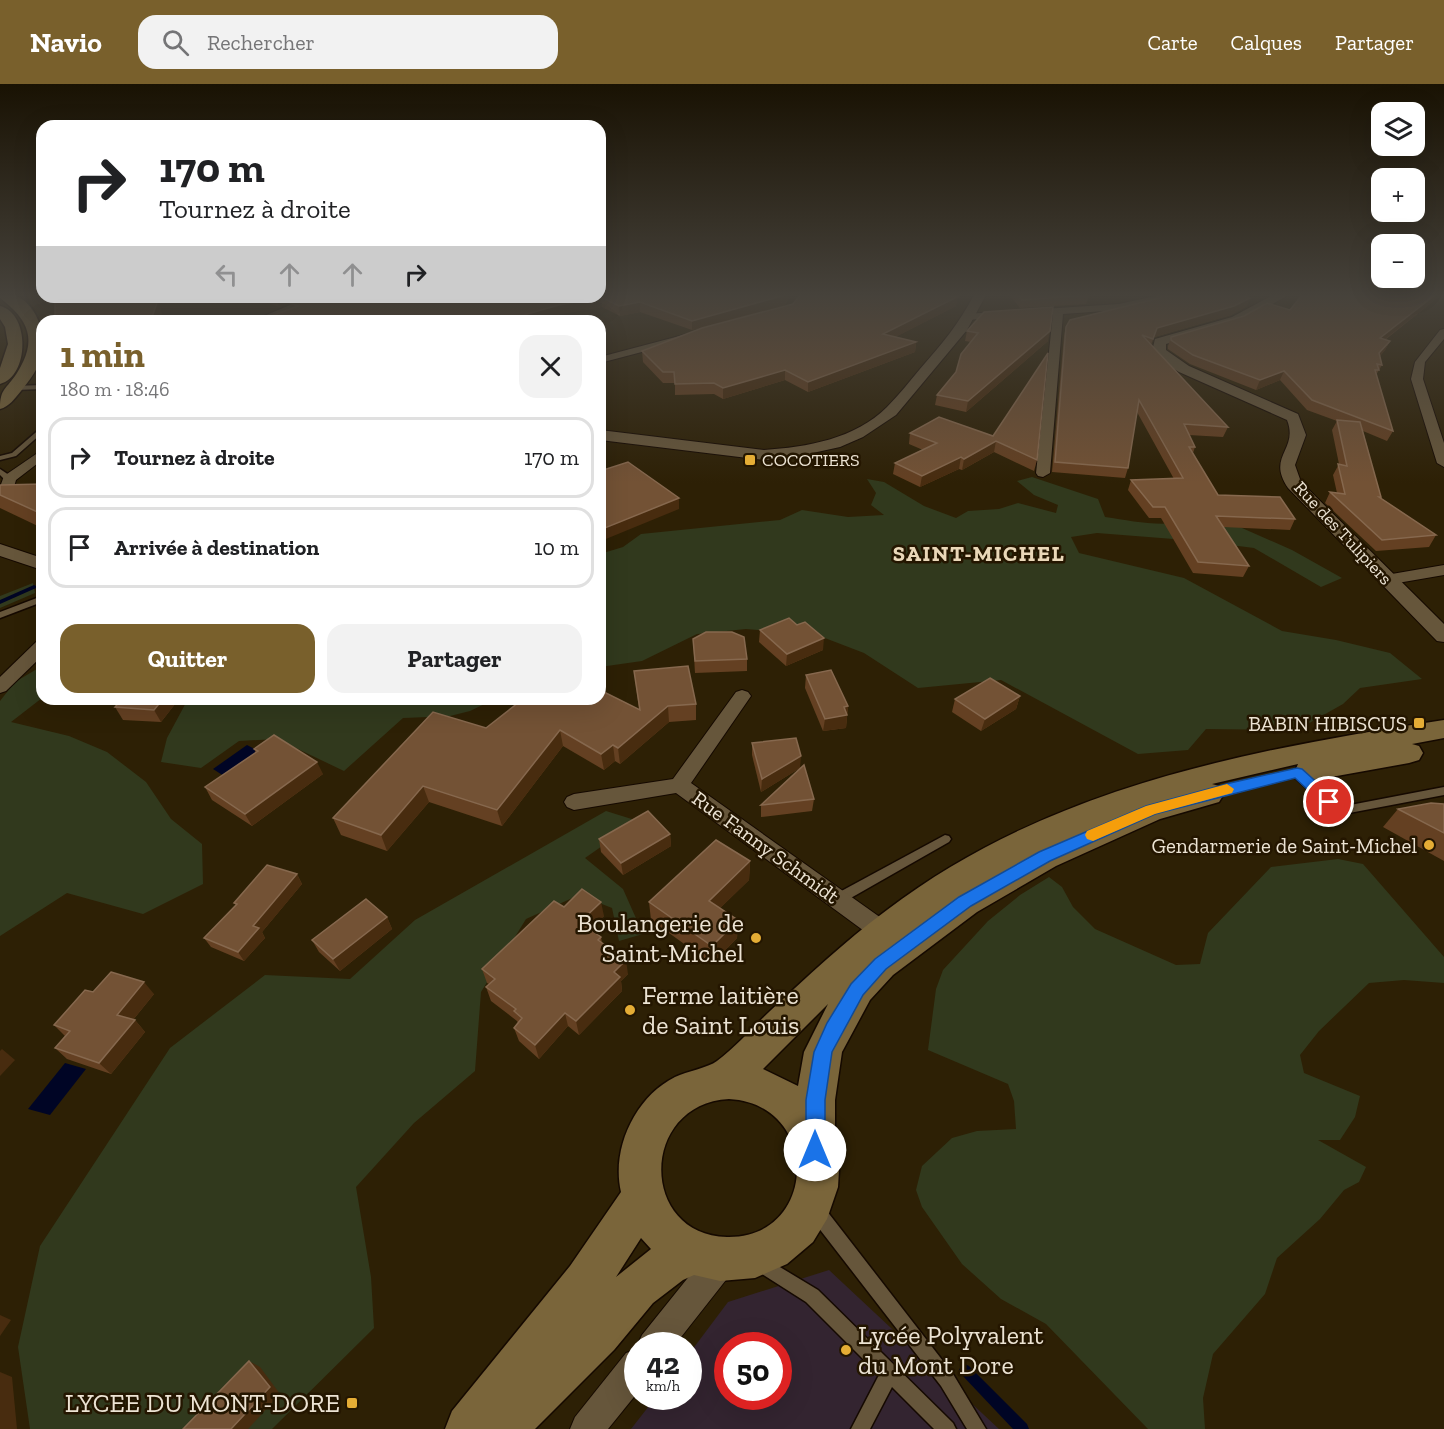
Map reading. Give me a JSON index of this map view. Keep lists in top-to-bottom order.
{
  "streets": {
    "street": ["Rue des Tulipiers", "Rue Fanny Schmidt"]
  },
  "districts": ["SAINT-MICHEL"],
  "places": {
    "transit": ["COCOTIERS", "BABIN HIBISCUS", "LYCEE DU MONT-DORE"],
    "other": [
      "Gendarmerie de Saint-Michel",
      "Boulangerie de Saint-Michel",
      "Ferme laitière de Saint Louis",
      "Lycée Polyvalent du Mont Dore"
    ]
  },
  "page": {
    "header": "Navio",
    "search": "Rechercher",
    "nav": ["Carte", "Calques", "Partager"],
    "map_buttons": ["+", "−"],
    "turn": ["170 m", "Tournez à droite"],
    "heading": ["1 min", "180 m · 18:46"],
    "list": [
      {
        "name": "Tournez à droite",
        "value": "170 m"
      },
      {
        "name": "Arrivée à destination",
        "value": "10 m"
      }
    ],
    "buttons": ["Quitter", "Partager"],
    "speed": "42 km/h",
    "limit": "50"
  }
}
